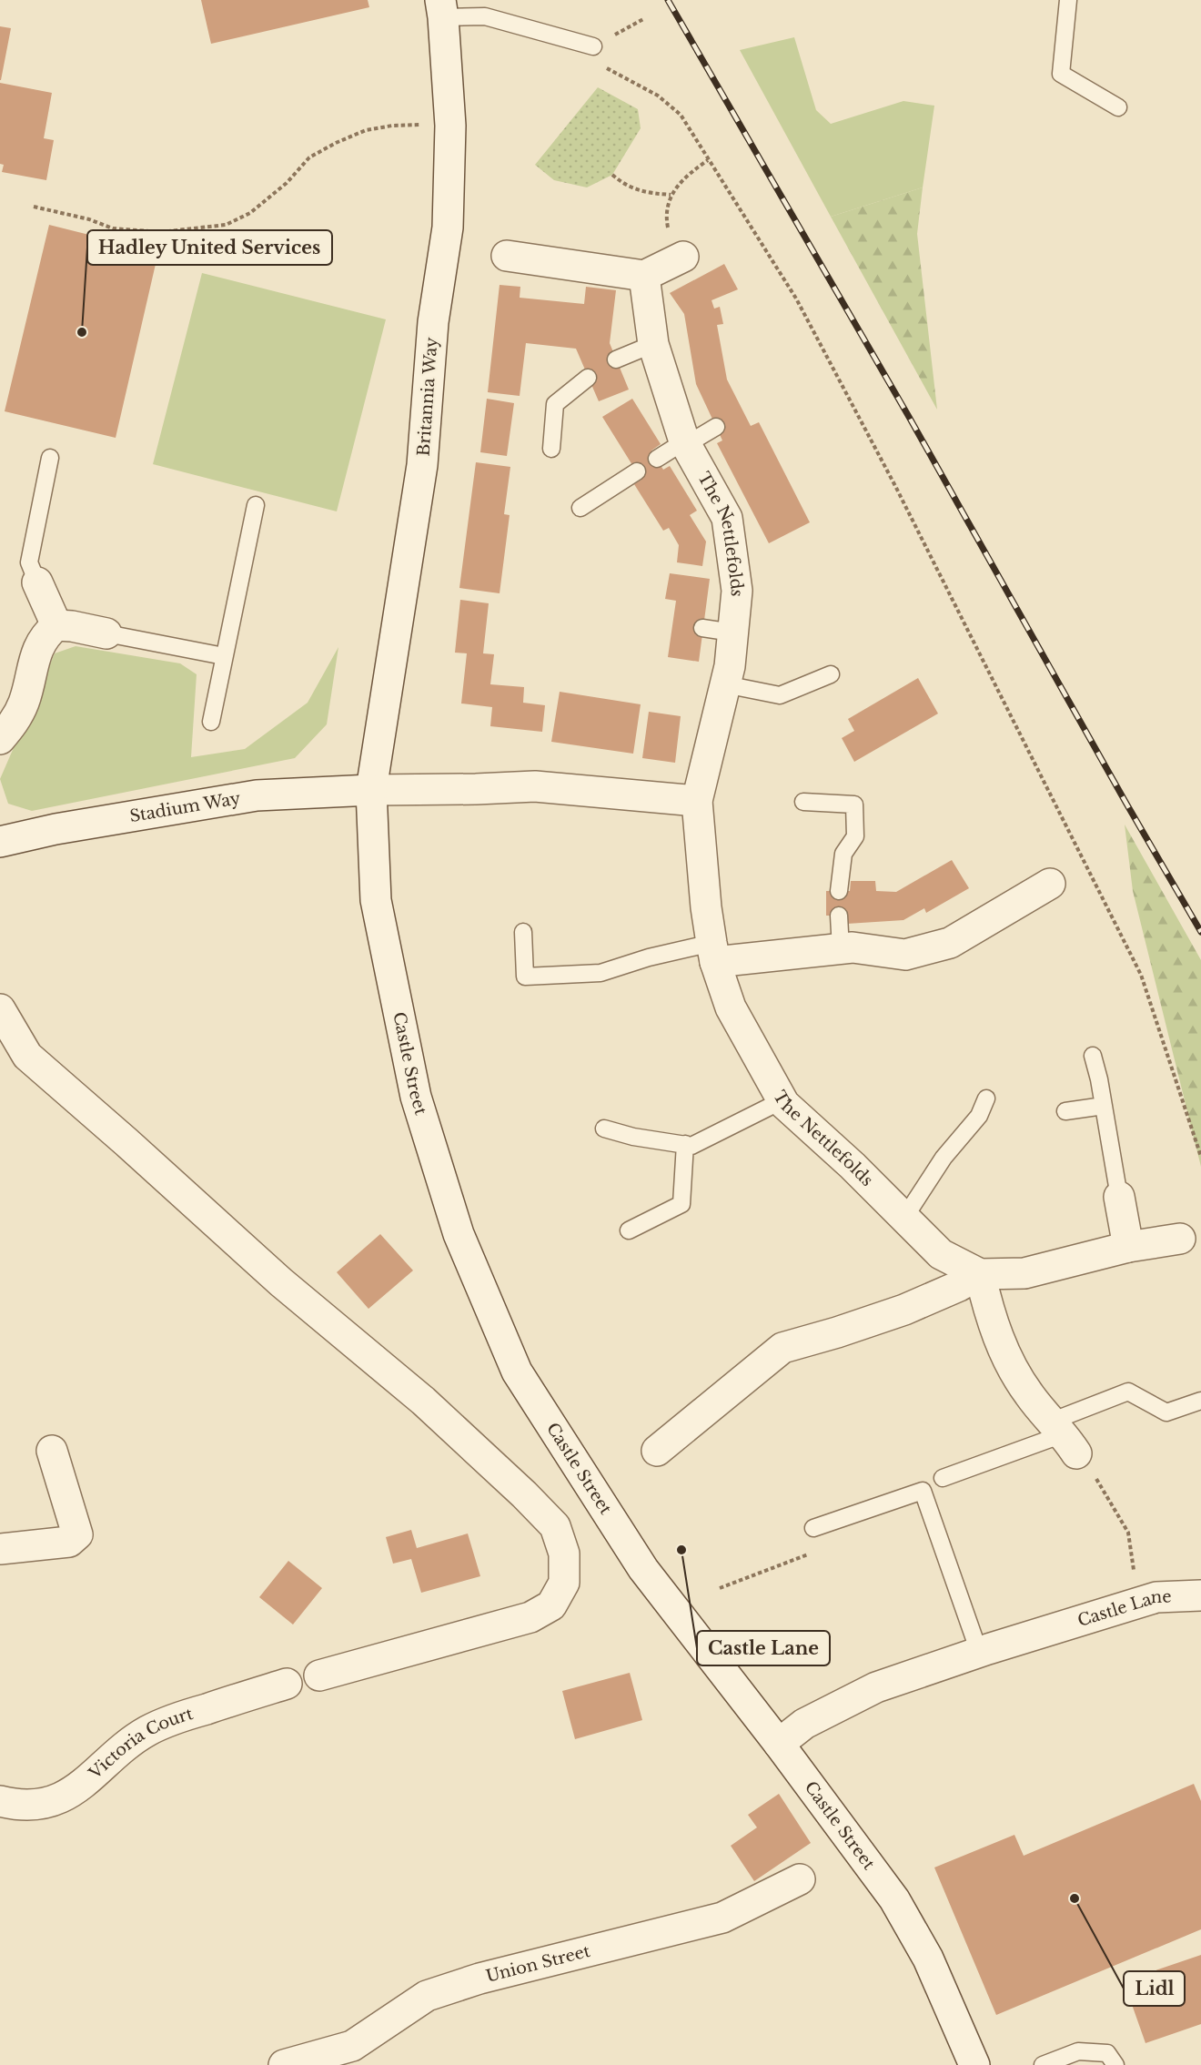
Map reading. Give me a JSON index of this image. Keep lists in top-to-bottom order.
{
  "streets": {
    "street": [
      "Britannia Way",
      "The Nettlefolds",
      "Stadium Way",
      "Castle Street",
      "Castle Lane",
      "Victoria Court",
      "Union Street"
    ]
  },
  "crossings": [
    ["Britannia Way", "Stadium Way"],
    ["Britannia Way", "Castle Street"],
    ["Stadium Way", "Castle Street"],
    ["Castle Street", "Castle Lane"]
  ],
  "places": ["Hadley United Services", "Castle Lane", "Lidl"]
}
